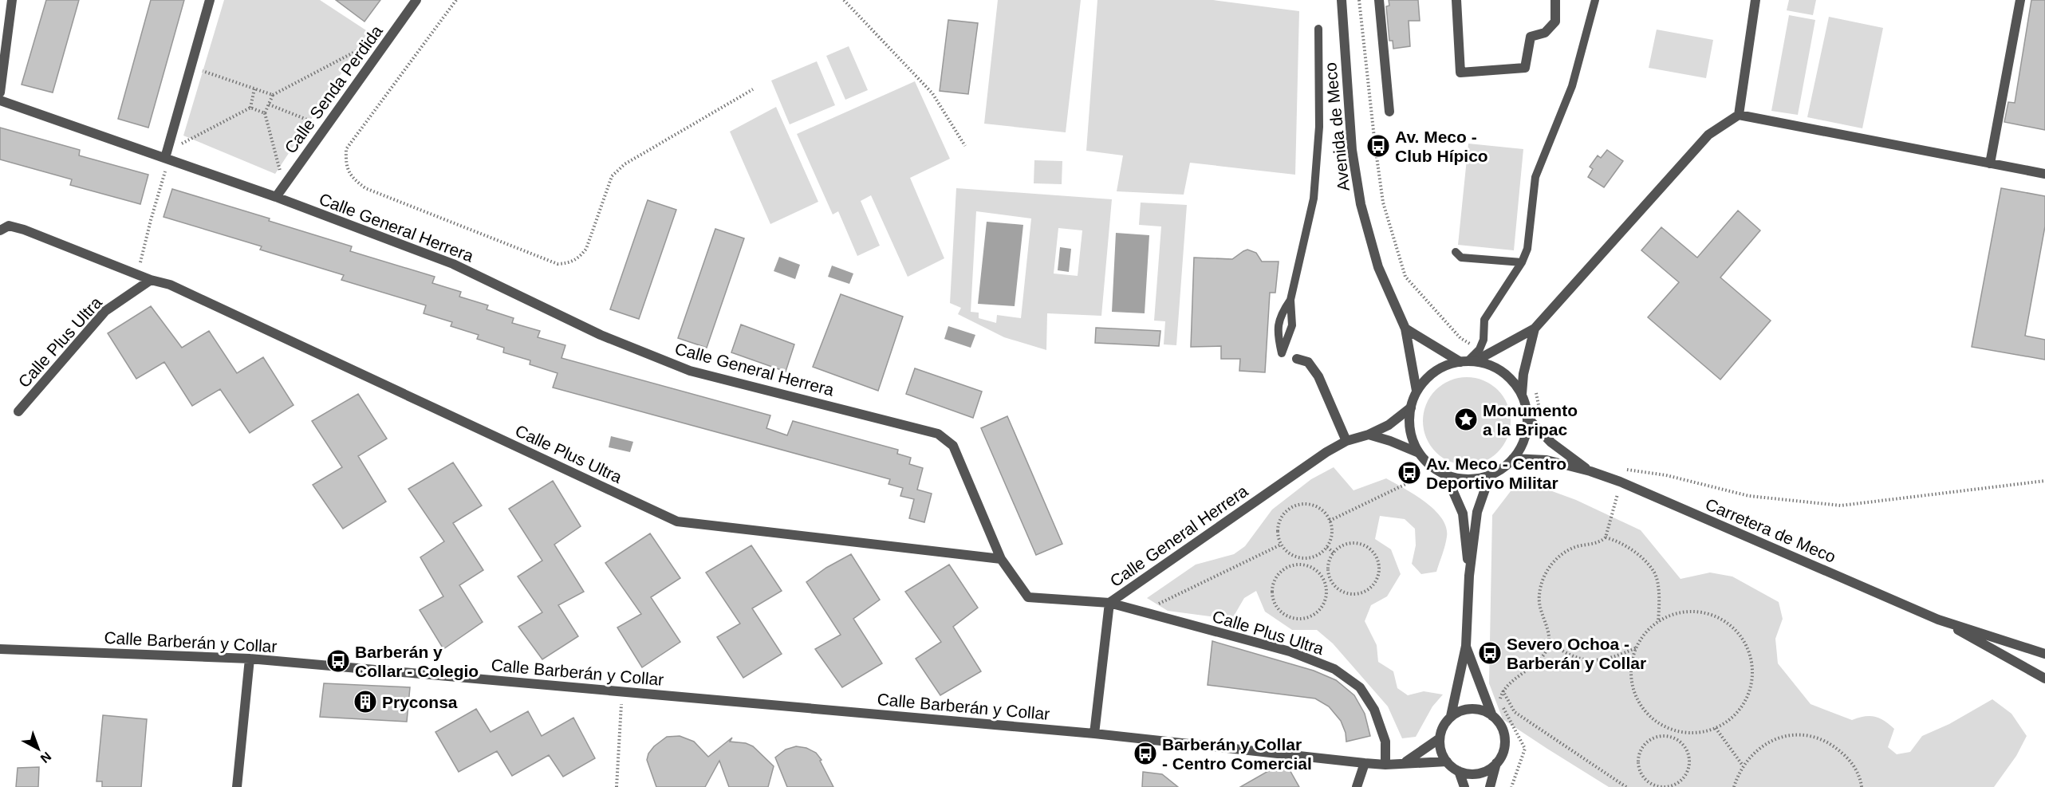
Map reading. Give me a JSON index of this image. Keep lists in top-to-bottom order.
{
  "streets": {
    "street": [
      "Calle Senda Perdida",
      "Avenida de Meco",
      "Calle General Herrera",
      "Calle Plus Ultra",
      "Carretera de Meco",
      "Calle Barberán y Collar"
    ]
  },
  "crossings": [
    ["Calle Senda Perdida", "Calle General Herrera"],
    ["Avenida de Meco", "Calle General Herrera"],
    ["Calle General Herrera", "Calle Plus Ultra"],
    ["Calle Plus Ultra", "Calle Barberán y Collar"]
  ],
  "places": {
    "bus stop": [
      "Av. Meco - Club Hípico",
      "Av. Meco - Centro Deportivo Militar",
      "Severo Ochoa - Barberán y Collar",
      "Barberán y Collar - Colegio",
      "Barberán y Collar - Centro Comercial"
    ],
    "place": ["Monumento a la Bripac"],
    "building": ["Pryconsa"]
  },
  "north": "bottom right"
}
